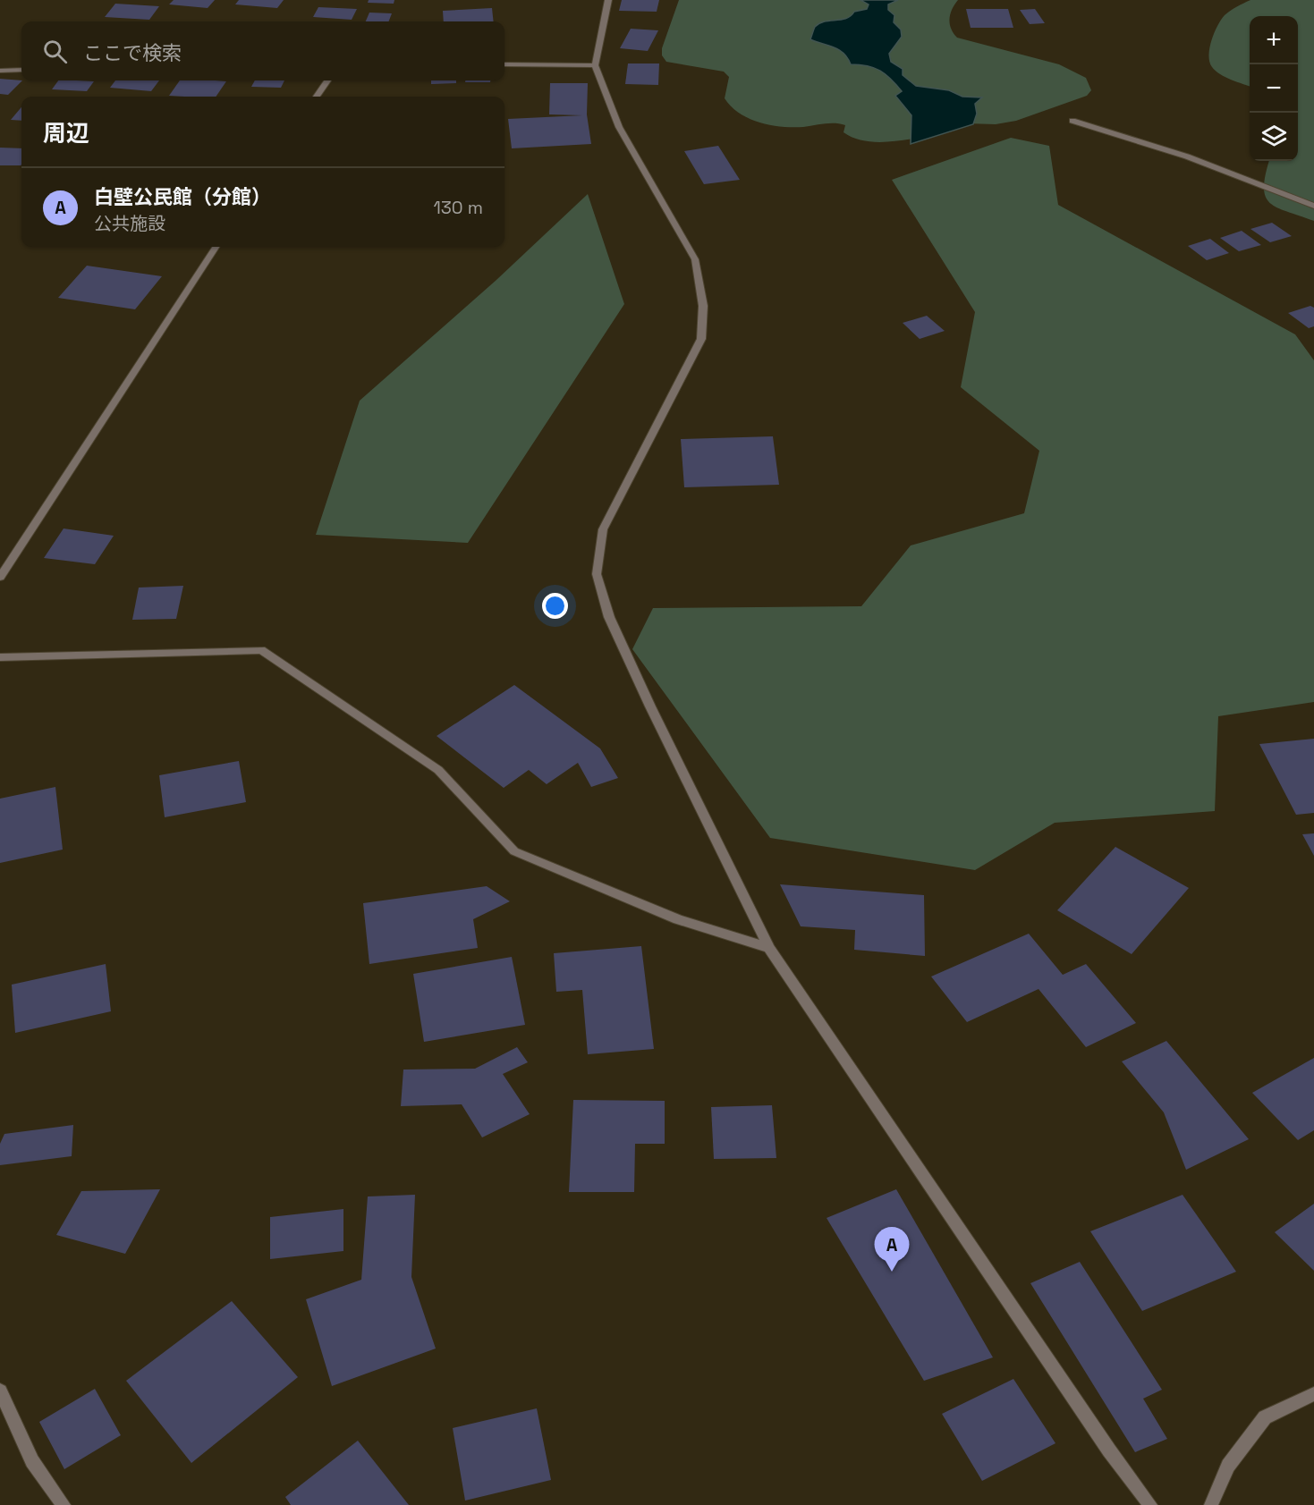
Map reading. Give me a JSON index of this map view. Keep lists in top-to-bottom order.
{
  "page": {
    "map_buttons": ["+", "−"],
    "search": "ここで検索",
    "heading": "周辺",
    "list": [
      {
        "mark": "A",
        "name": "白壁公民館（分館）",
        "note": "公共施設",
        "value": "130 m"
      }
    ],
    "pins": "A"
  }
}
